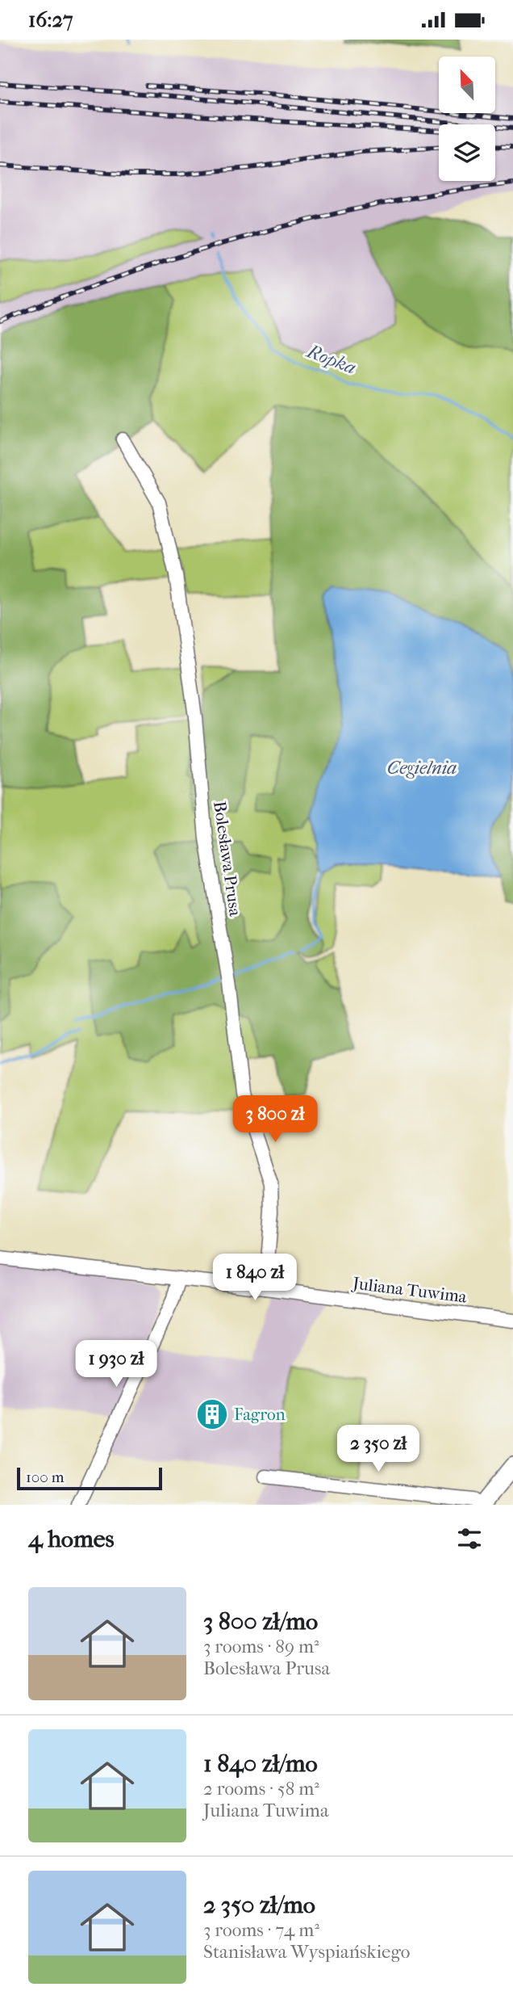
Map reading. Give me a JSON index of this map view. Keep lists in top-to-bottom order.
{
  "streets": {
    "street": ["Bolesława Prusa", "Juliana Tuwima"]
  },
  "crossings": [
    ["Bolesława Prusa", "Juliana Tuwima"]
  ],
  "water": ["Ropka", "Cegielnia"],
  "places": {
    "building": ["Fagron"]
  },
  "scale_bar": "100 m",
  "north": "top left",
  "page": {
    "status": "16:27",
    "price": [
      "3 800 zł",
      "1 840 zł",
      "1 930 zł",
      "2 350 zł"
    ],
    "scale": "100 m",
    "heading": "4 homes",
    "list": [
      {
        "name": "3 800 zł/mo",
        "note": "3 rooms · 89 m² · Bolesława Prusa"
      },
      {
        "name": "1 840 zł/mo",
        "note": "2 rooms · 58 m² · Juliana Tuwima"
      },
      {
        "name": "2 350 zł/mo",
        "note": "3 rooms · 74 m² · Stanisława Wyspiańskiego"
      }
    ]
  }
}
